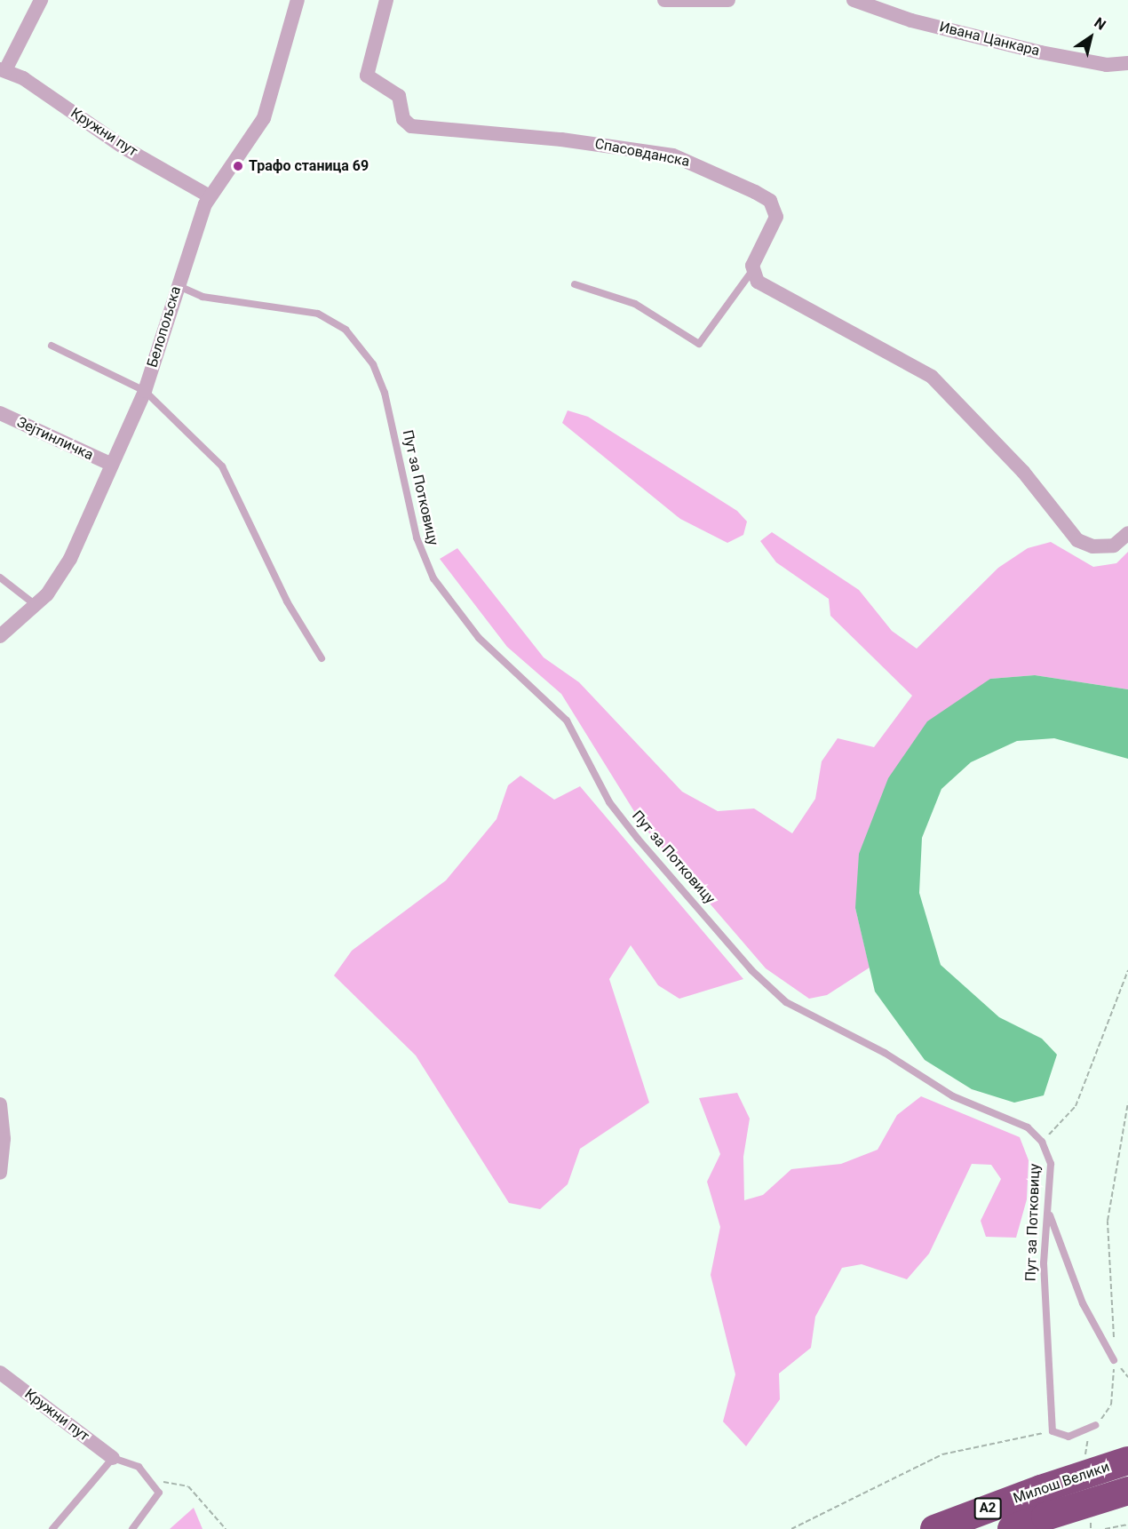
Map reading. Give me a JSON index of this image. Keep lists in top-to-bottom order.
{
  "streets": {
    "highway": ["Милош Велики", "A2"],
    "street": [
      "Ивана Цанкара",
      "Кружни пут",
      "Спасовданска",
      "Белопољска",
      "Зејтинличка"
    ],
    "lane": ["Пут за Потковицу"]
  },
  "crossings": [
    ["Кружни пут", "Белопољска"],
    ["Белопољска", "Зејтинличка"],
    ["Белопољска", "Пут за Потковицу"]
  ],
  "places": ["Трафо станица 69"],
  "north": "top right"
}
